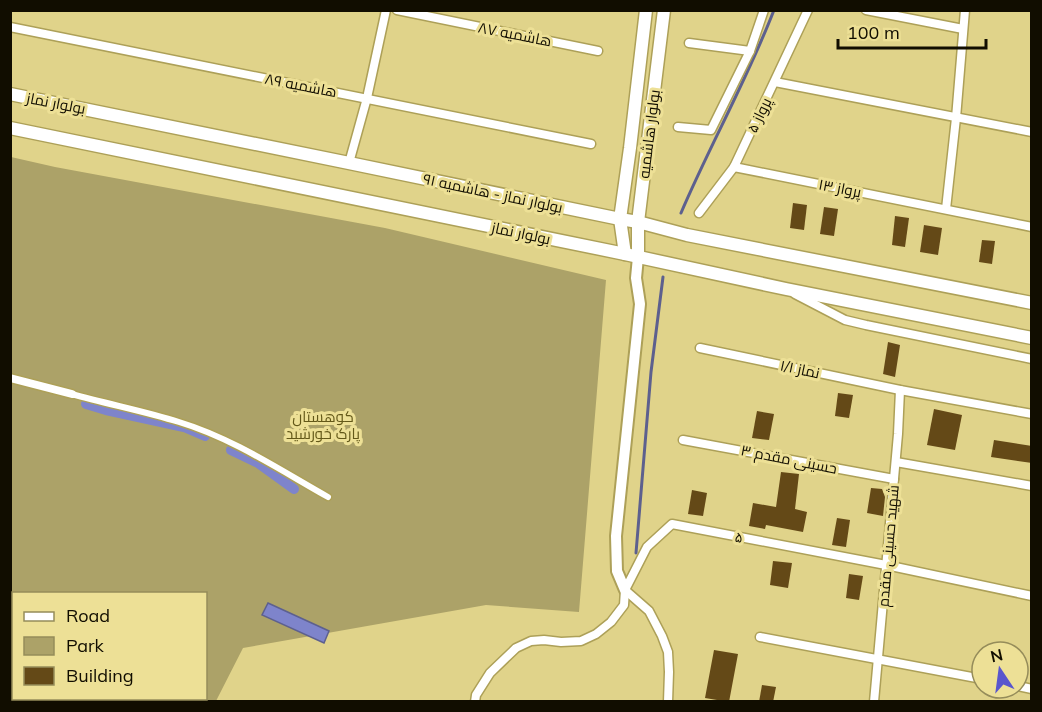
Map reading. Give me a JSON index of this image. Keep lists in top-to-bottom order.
{
  "streets": {
    "main road": ["بولوار نماز", "بولوار هاشمیه", "بولوار نماز - هاشمیه ۹۱"],
    "street": [
      "هاشمیه ۸۷",
      "هاشمیه ۸۹",
      "پرواز ۵",
      "پرواز ۱۳",
      "نماز ۱/۱",
      "حسینی مقدم ۳",
      "۵",
      "شهید حسینی مقدم"
    ]
  },
  "crossings": [
    ["بولوار نماز", "بولوار هاشمیه"],
    ["بولوار نماز", "بولوار نماز - هاشمیه ۹۱"],
    ["پرواز ۵", "پرواز ۱۳"],
    ["بولوار هاشمیه", "بولوار نماز - هاشمیه ۹۱"],
    ["نماز ۱/۱", "شهید حسینی مقدم"],
    ["حسینی مقدم ۳", "شهید حسینی مقدم"],
    ["۵", "شهید حسینی مقدم"]
  ],
  "parks": ["کوهستان پارک خورشید"],
  "legend": ["Road", "Park", "Building"],
  "scale_bar": "100 m",
  "north": "top"
}
